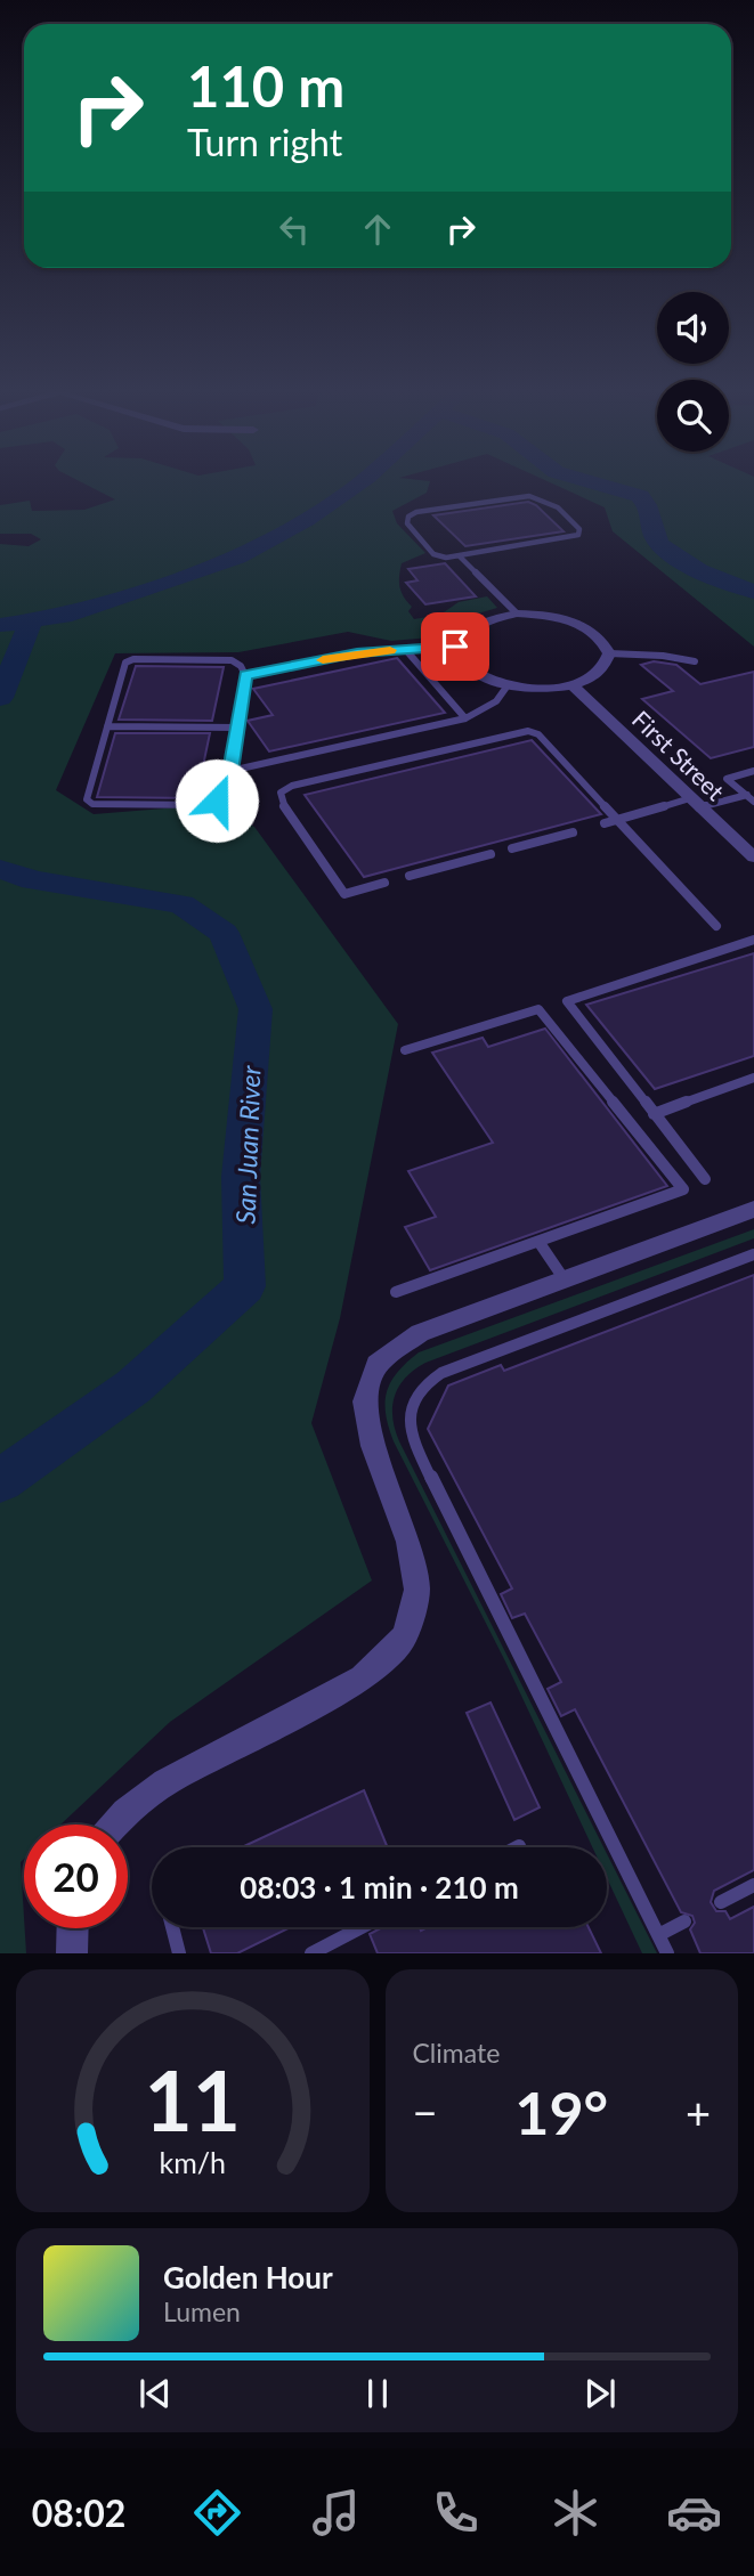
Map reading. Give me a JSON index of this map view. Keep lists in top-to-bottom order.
{
  "streets": {
    "street": ["First Street"]
  },
  "water": ["San Juan River"],
  "page": {
    "turn": ["110 m", "Turn right"],
    "limit": "20",
    "trip": "08:03 · 1 min · 210 m",
    "tile": "Climate",
    "heat": ["−", "19°", "+"],
    "song": ["Golden Hour", "Lumen"],
    "tabs": "08:02",
    "gauge": ["11", "km/h"]
  }
}
